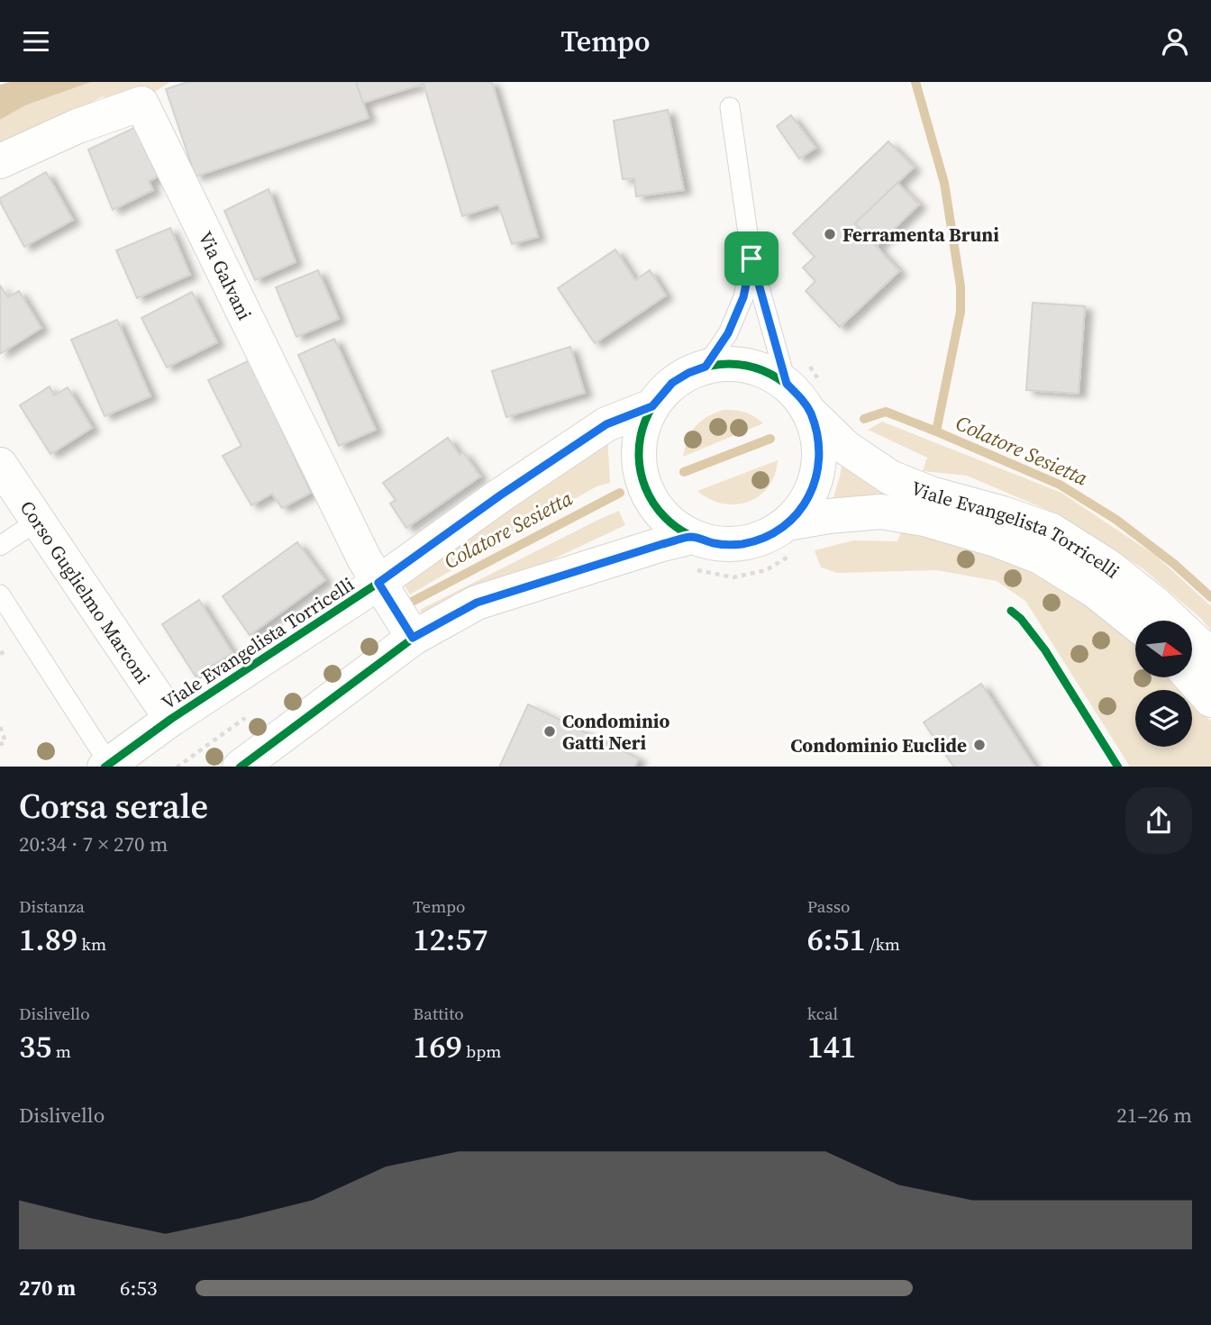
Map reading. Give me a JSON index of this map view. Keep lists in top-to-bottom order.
{
  "streets": {
    "street": ["Via Galvani", "Viale Evangelista Torricelli", "Corso Guglielmo Marconi"]
  },
  "crossings": [
    ["Via Galvani", "Viale Evangelista Torricelli"],
    ["Viale Evangelista Torricelli", "Corso Guglielmo Marconi"]
  ],
  "water": ["Colatore Sesietta"],
  "places": ["Ferramenta Bruni", "Condominio Gatti Neri", "Condominio Euclide"],
  "north": "right",
  "page": {
    "header": "Tempo",
    "heading": ["Corsa serale", "20:34 · 7 × 270 m"],
    "stats": [
      ["Distanza", "1.89 km"],
      ["Tempo", "12:57"],
      ["Passo", "6:51 /km"],
      ["Dislivello", "35 m"],
      ["Battito", "169 bpm"],
      ["kcal", "141"]
    ],
    "chart": ["Dislivello", "21–26 m"],
    "list": [
      {
        "name": "270 m",
        "note": "6:53"
      }
    ]
  }
}
